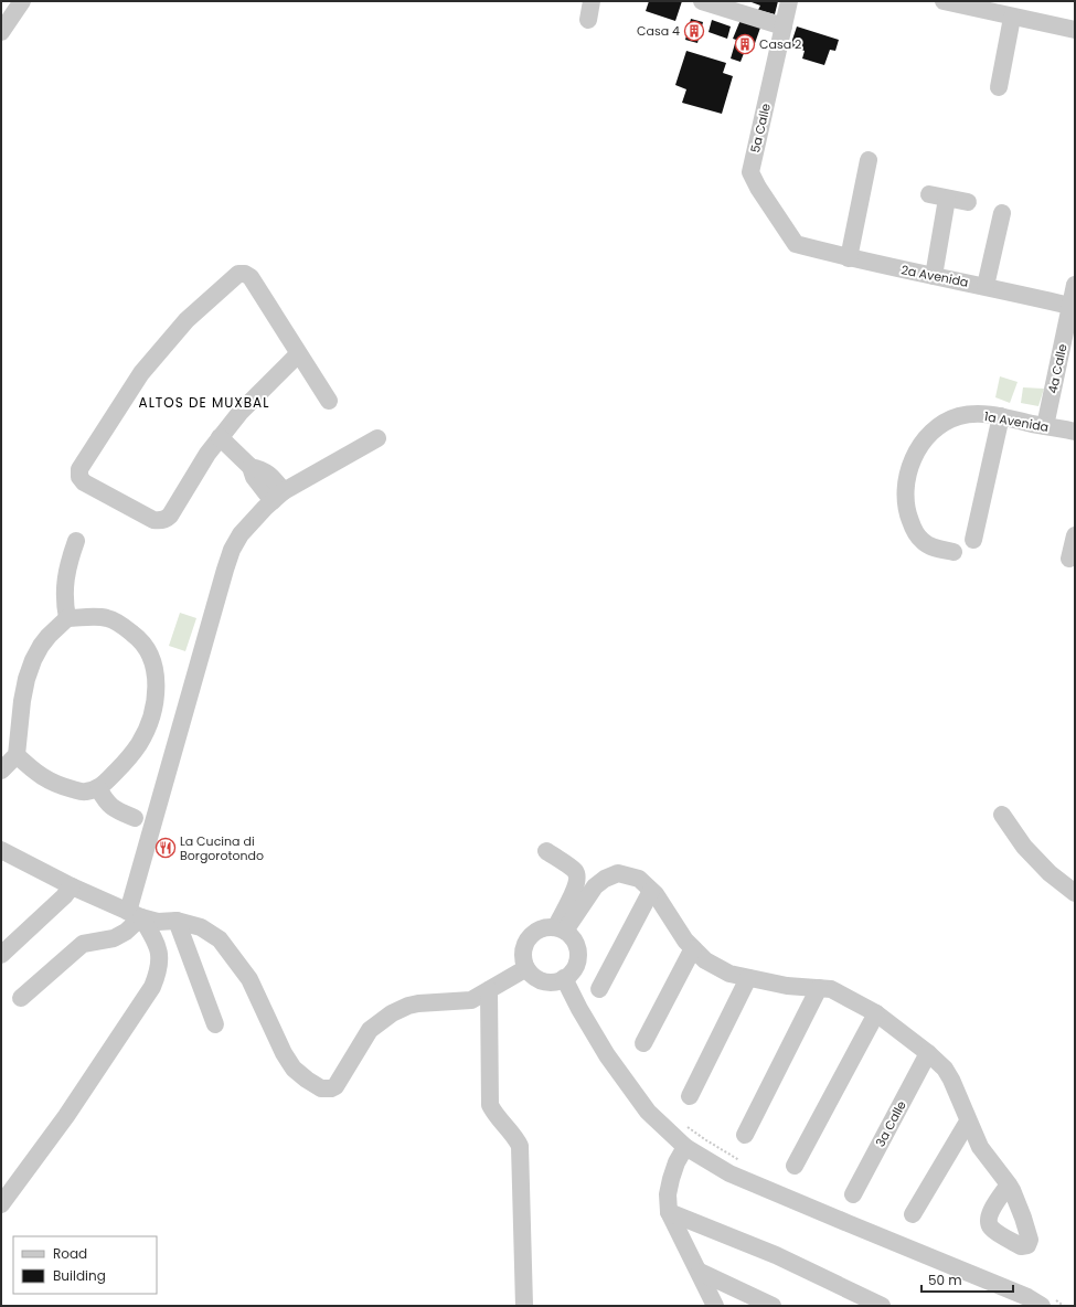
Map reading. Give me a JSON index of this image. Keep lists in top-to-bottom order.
{
  "streets": {
    "street": [
      "5a Calle",
      "2a Avenida",
      "4a Calle",
      "1a Avenida",
      "3a Calle"
    ]
  },
  "crossings": [
    ["5a Calle", "2a Avenida"],
    ["2a Avenida", "4a Calle"],
    ["4a Calle", "1a Avenida"]
  ],
  "districts": ["ALTOS DE MUXBAL"],
  "places": {
    "building": ["Casa 4", "Casa 2"],
    "restaurant": ["La Cucina di Borgorotondo"]
  },
  "legend": ["Road", "Building"],
  "scale_bar": "50 m"
}
